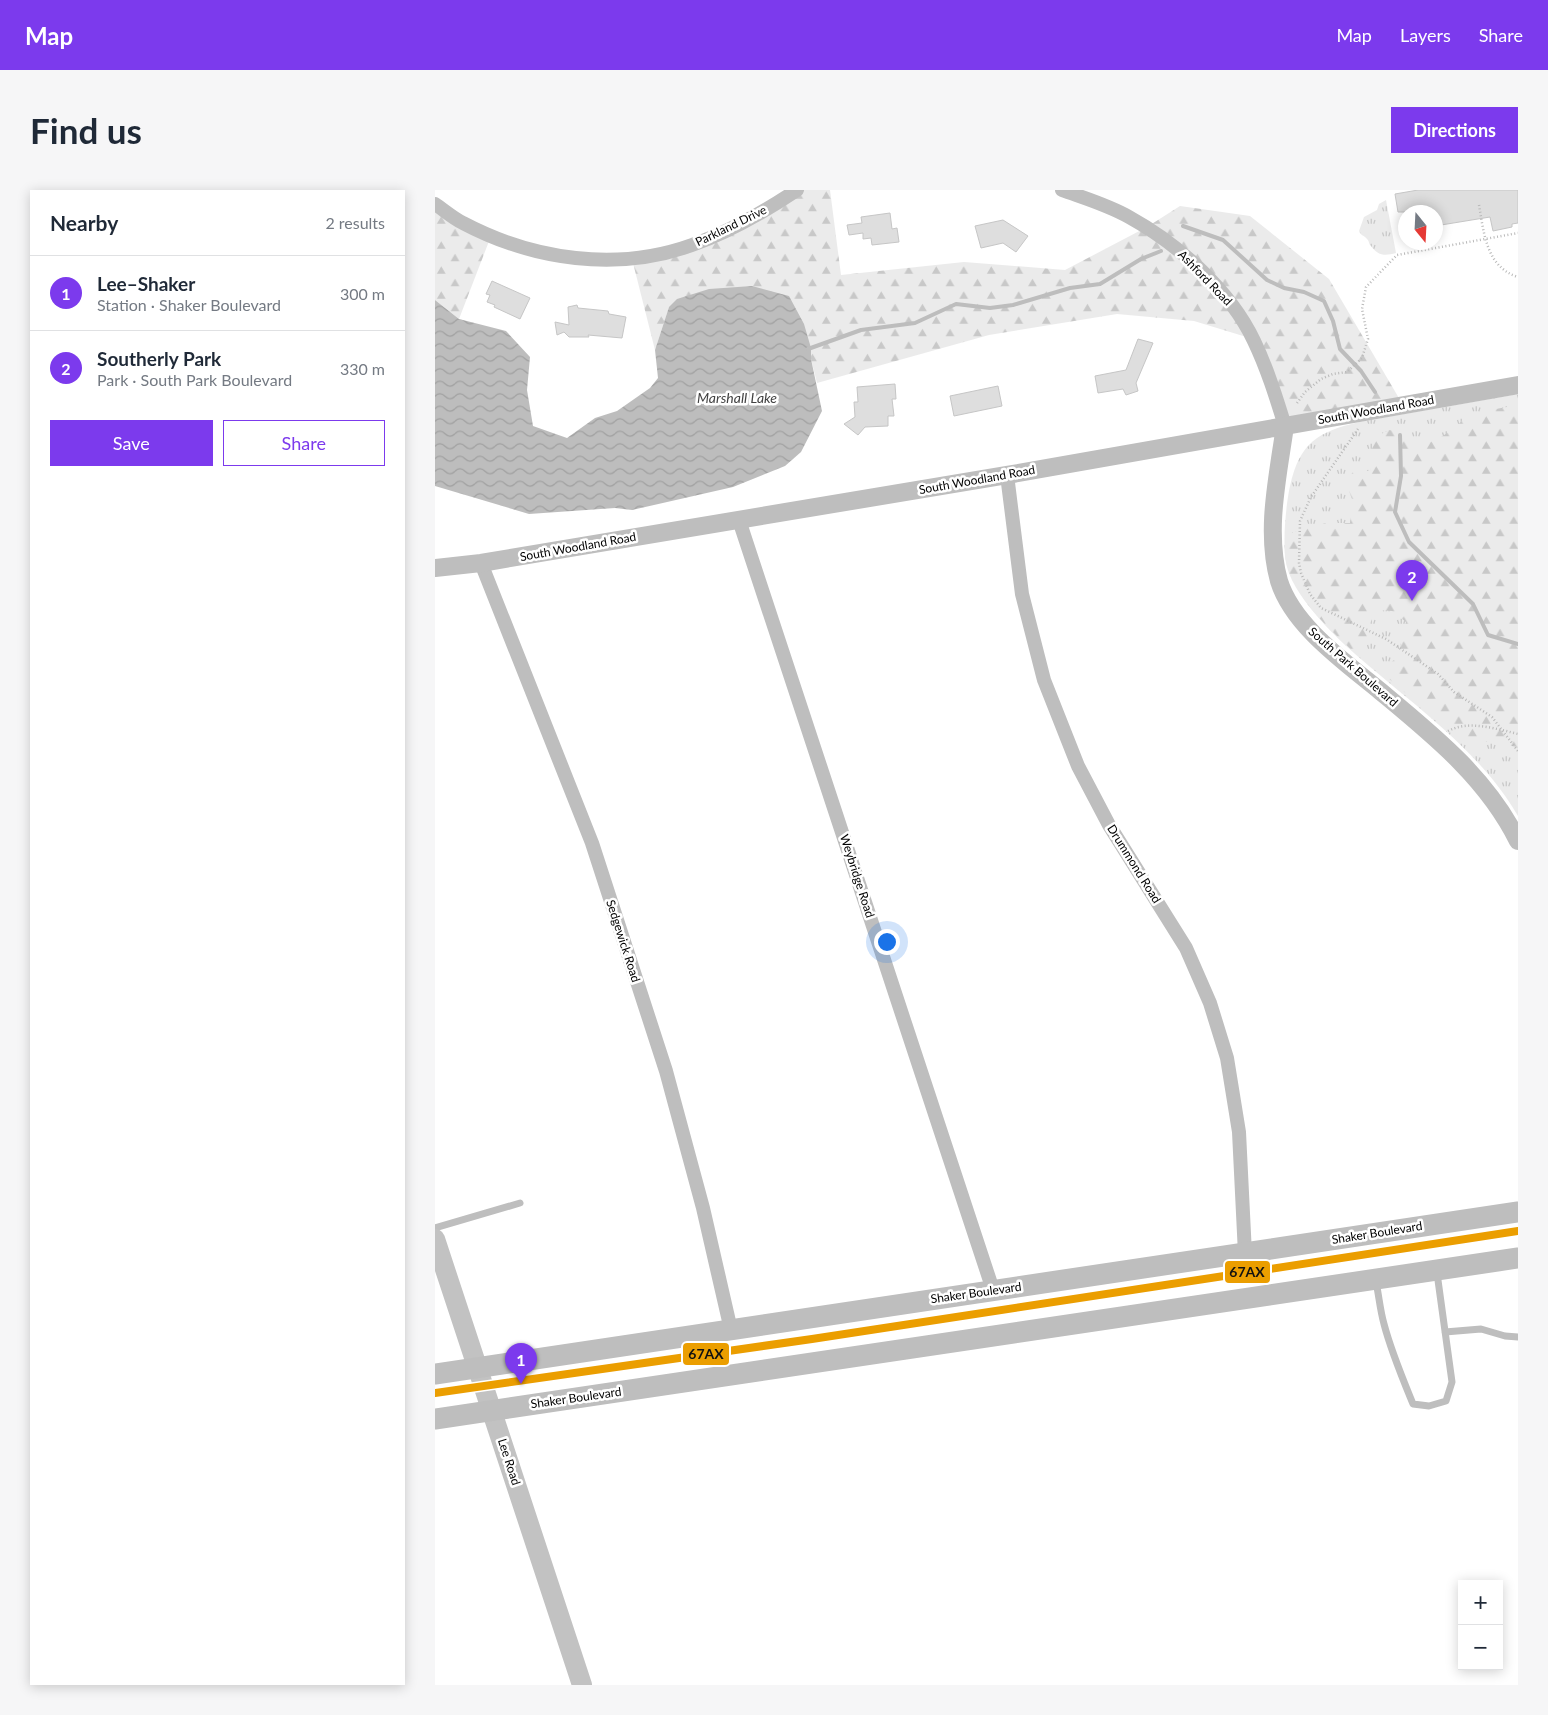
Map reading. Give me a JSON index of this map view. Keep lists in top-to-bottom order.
{
  "streets": {
    "main road": ["Shaker Boulevard", "Lee Road"],
    "street": [
      "Parkland Drive",
      "Ashford Road",
      "South Woodland Road",
      "South Park Boulevard",
      "Drummond Road",
      "Weybridge Road",
      "Sedgewick Road"
    ]
  },
  "crossings": [
    ["Ashford Road", "South Woodland Road"],
    ["Ashford Road", "South Park Boulevard"],
    ["South Woodland Road", "South Park Boulevard"],
    ["South Woodland Road", "Drummond Road"],
    ["South Woodland Road", "Weybridge Road"],
    ["South Woodland Road", "Sedgewick Road"],
    ["Drummond Road", "Shaker Boulevard"],
    ["Weybridge Road", "Shaker Boulevard"],
    ["Sedgewick Road", "Shaker Boulevard"],
    ["Shaker Boulevard", "Lee Road"]
  ],
  "water": ["Marshall Lake"],
  "lines": ["transit line 67AX"],
  "north": "bottom",
  "page": {
    "header": "Map",
    "nav": ["Map", "Layers", "Share"],
    "buttons": [
      "Directions",
      ["Save", "Share"]
    ],
    "title": "Find us",
    "heading": ["Nearby", "2 results"],
    "list": [
      {
        "mark": "1",
        "name": "Lee–Shaker",
        "note": "Station · Shaker Boulevard",
        "value": "300 m"
      },
      {
        "mark": "2",
        "name": "Southerly Park",
        "note": "Park · South Park Boulevard",
        "value": "330 m"
      }
    ],
    "pins": ["2", "1"],
    "map_buttons": ["+", "−"]
  }
}
